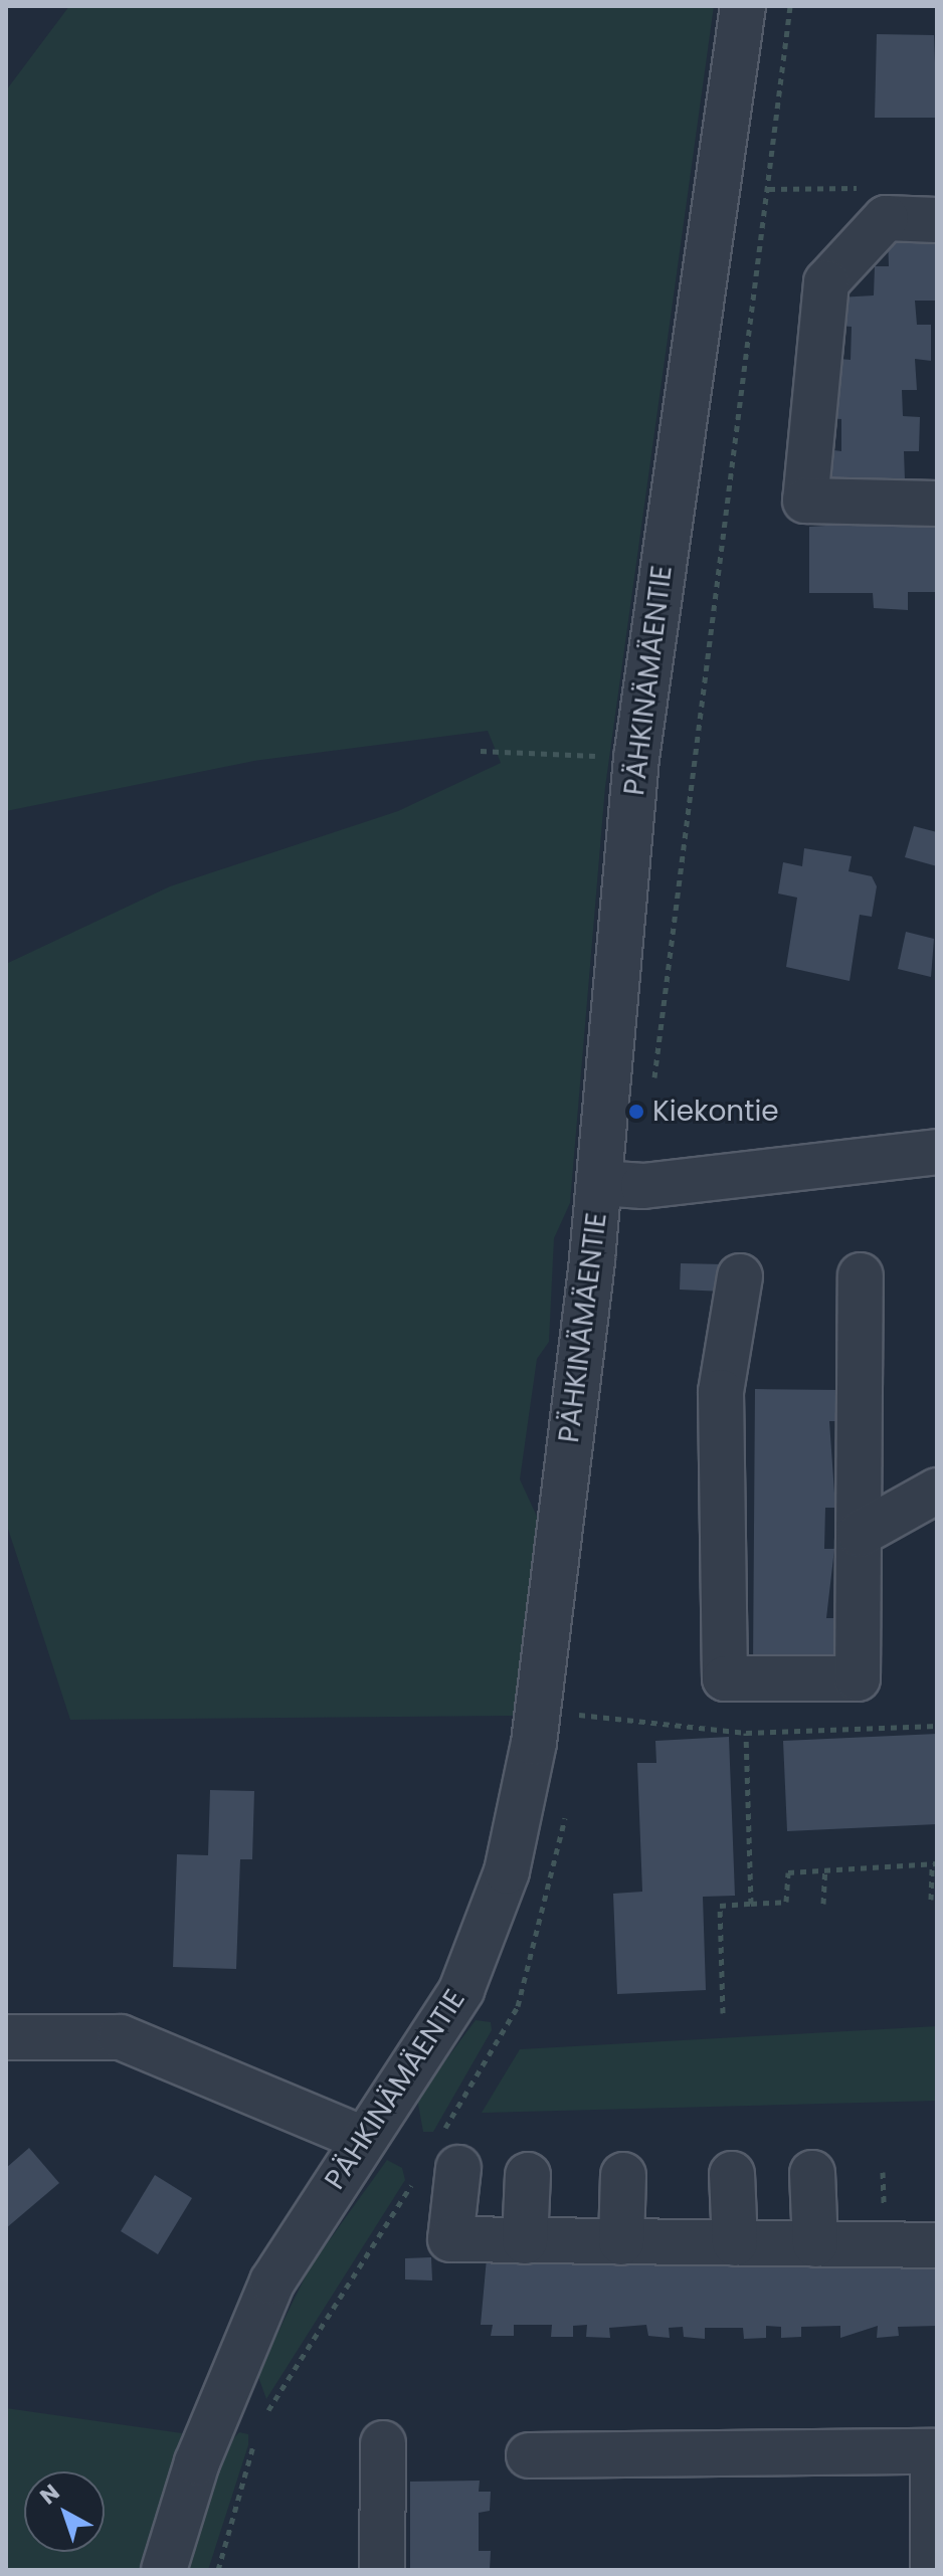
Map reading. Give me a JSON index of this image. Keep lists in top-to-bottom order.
{
  "streets": {
    "street": ["PÄHKINÄMÄENTIE"]
  },
  "places": ["Kiekontie"],
  "north": "top left"
}
